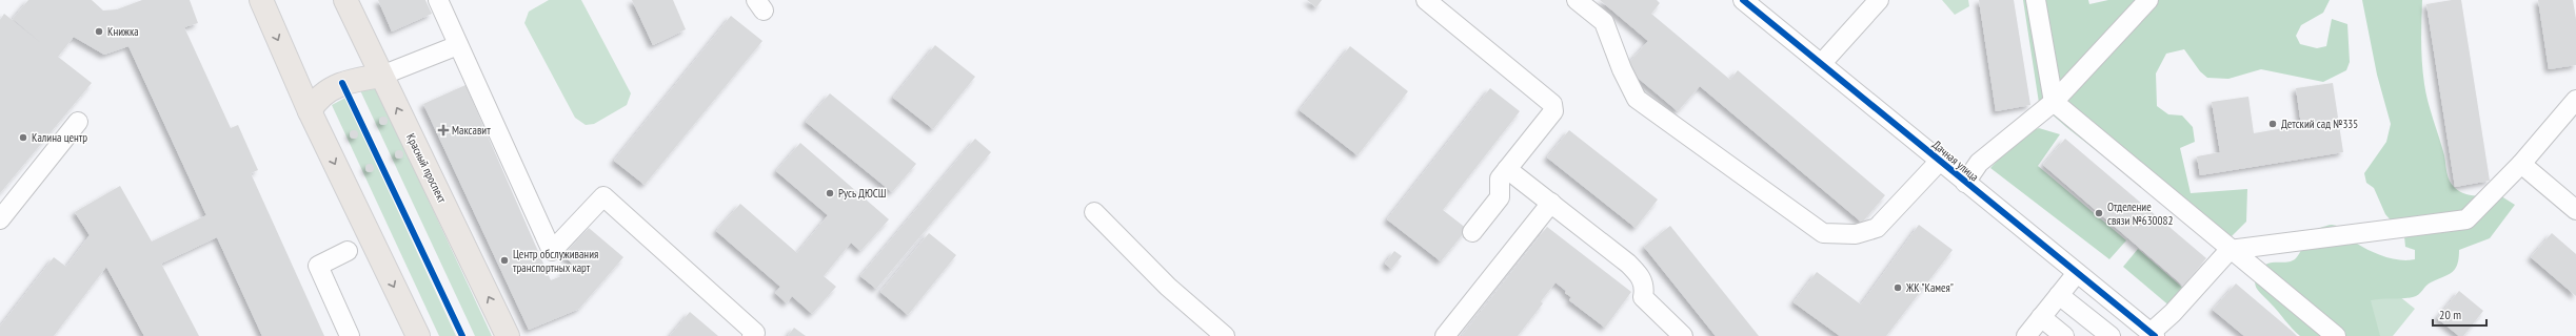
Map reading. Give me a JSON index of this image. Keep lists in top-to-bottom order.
{
  "streets": {
    "main road": ["Красный проспект"],
    "street": ["Дачная улица"]
  },
  "places": {
    "other": [
      "Книжка",
      "Детский сад №335",
      "Калина центр",
      "Русь ДЮСШ",
      "Отделение связи №630082",
      "Центр обслуживания транспортных карт",
      "ЖК \"Камея\""
    ],
    "health": ["Максавит"]
  },
  "scale_bar": "20 m"
}
